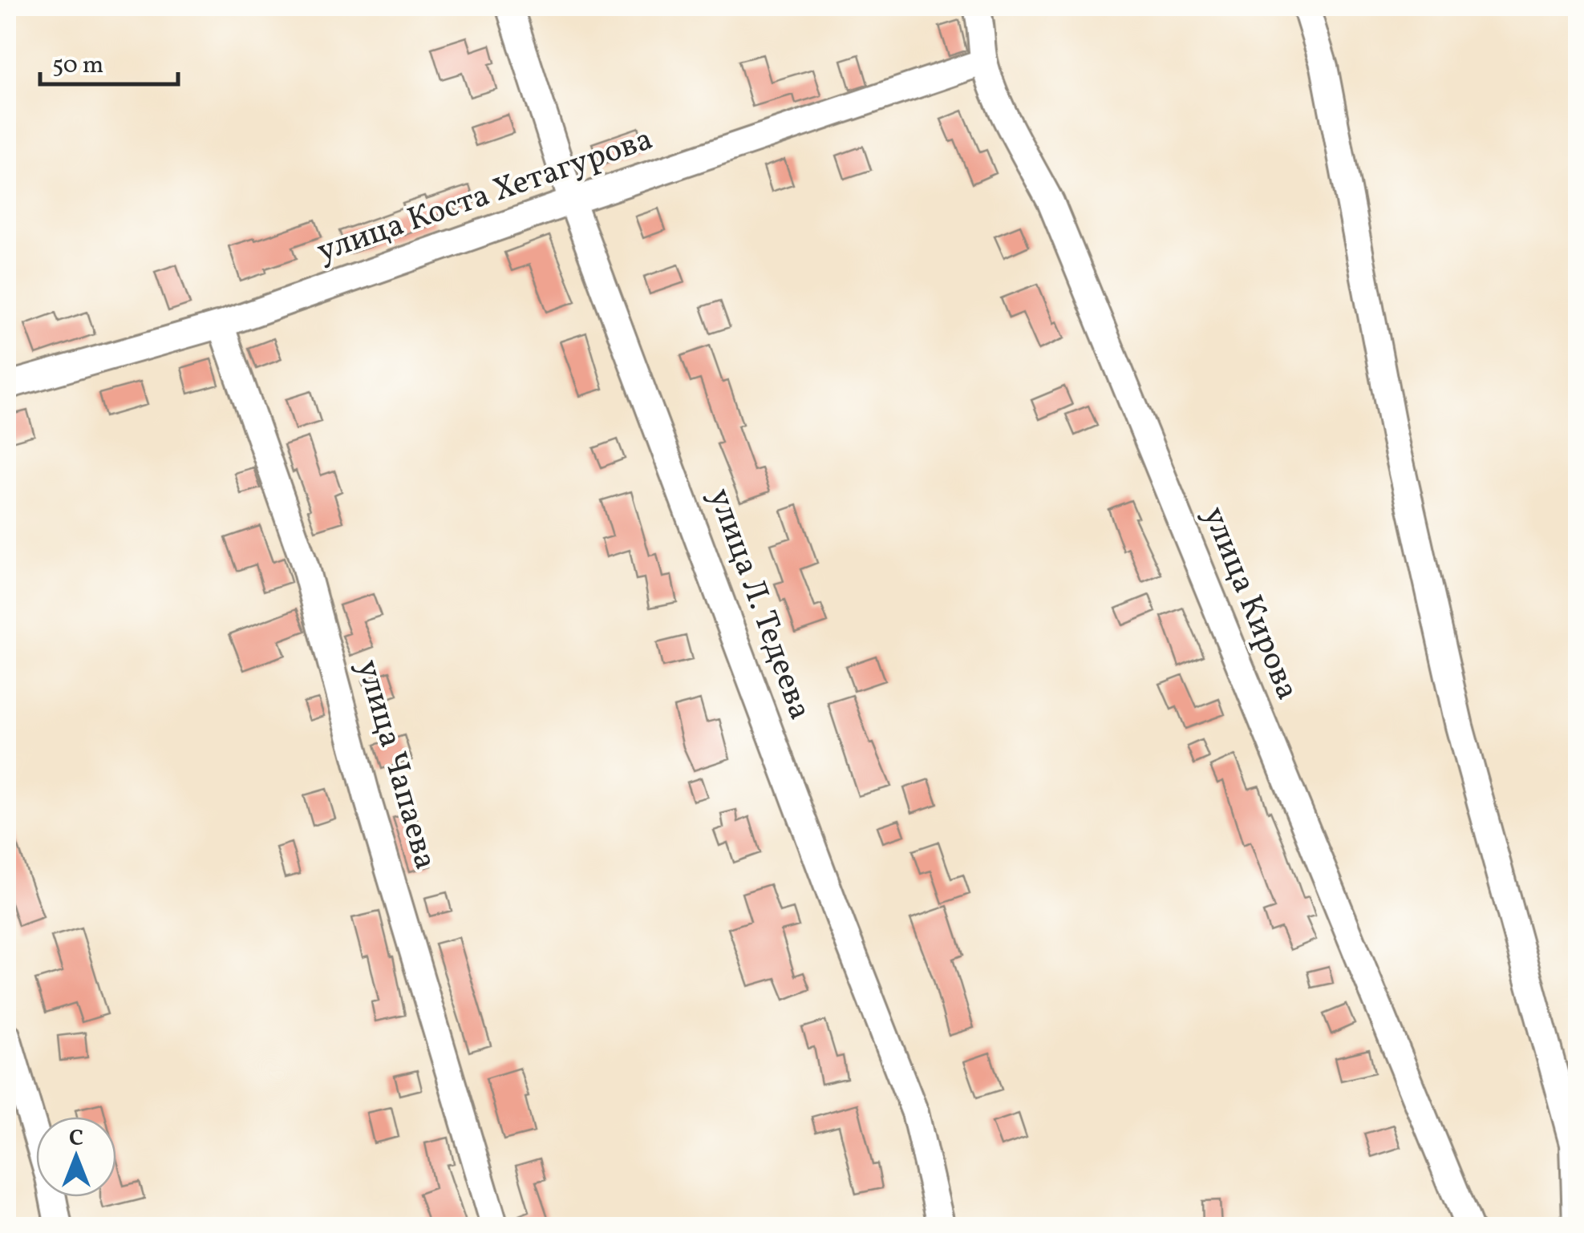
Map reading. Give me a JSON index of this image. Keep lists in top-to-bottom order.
{
  "streets": {
    "street": [
      "улица Коста Хетагурова",
      "улица Кирова",
      "улица Л. Тедеева",
      "улица Чапаева"
    ]
  },
  "crossings": [
    ["улица Коста Хетагурова", "улица Кирова"],
    ["улица Коста Хетагурова", "улица Л. Тедеева"],
    ["улица Коста Хетагурова", "улица Чапаева"]
  ],
  "scale_bar": "50 m",
  "north": "top"
}
